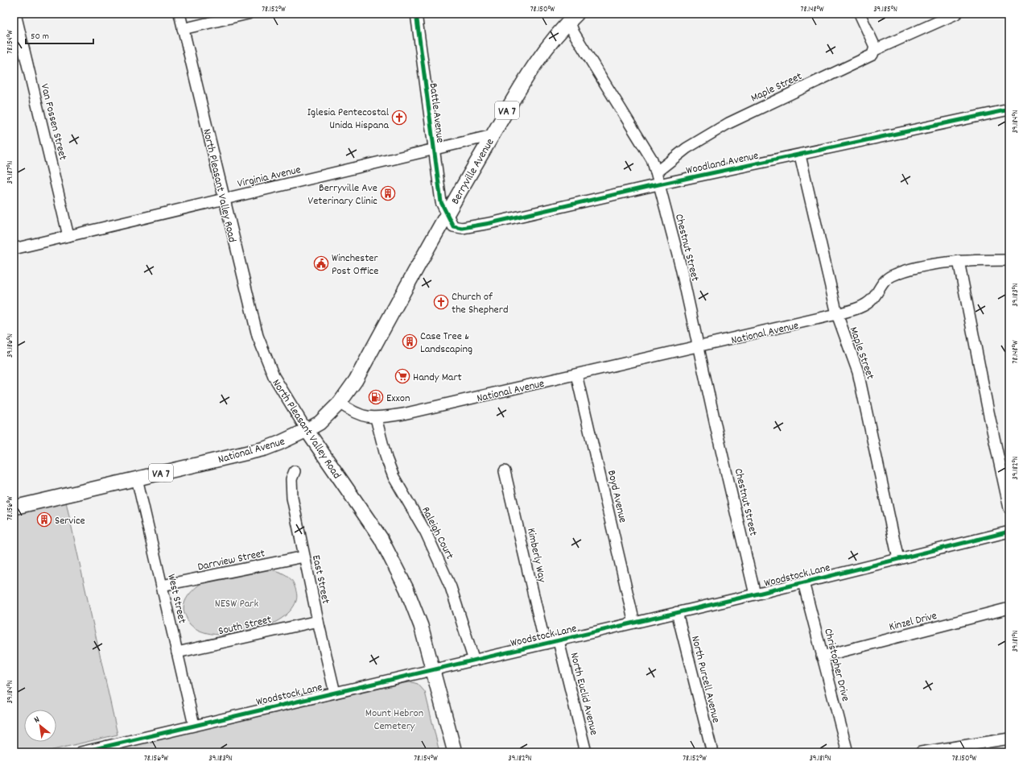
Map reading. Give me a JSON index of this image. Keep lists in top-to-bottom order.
{
  "streets": {
    "main road": [
      "VA 7",
      "Berryville Avenue",
      "North Pleasant Valley Road",
      "National Avenue"
    ],
    "street": [
      "Maple Street",
      "Battle Avenue",
      "Van Fossen Street",
      "Woodland Avenue",
      "Virginia Avenue",
      "Chestnut Street",
      "Boyd Avenue",
      "Raleigh Court",
      "Kimberly Way",
      "Darrview Street",
      "Woodstock Lane",
      "East Street",
      "West Street",
      "Kinzel Drive",
      "South Street",
      "Christopher Drive",
      "North Purcell Avenue",
      "North Euclid Avenue"
    ]
  },
  "crossings": [
    ["Maple Street", "Woodland Avenue"],
    ["Maple Street", "Chestnut Street"],
    ["Maple Street", "National Avenue"],
    ["Maple Street", "Woodstock Lane"],
    ["Battle Avenue", "Woodland Avenue"],
    ["Battle Avenue", "Berryville Avenue"],
    ["Battle Avenue", "Virginia Avenue"],
    ["Van Fossen Street", "Virginia Avenue"],
    ["Woodland Avenue", "Berryville Avenue"],
    ["Woodland Avenue", "Chestnut Street"],
    ["Berryville Avenue", "Virginia Avenue"],
    ["Berryville Avenue", "Chestnut Street"],
    ["Berryville Avenue", "National Avenue"],
    ["Virginia Avenue", "North Pleasant Valley Road"],
    ["North Pleasant Valley Road", "National Avenue"],
    ["North Pleasant Valley Road", "Woodstock Lane"],
    ["Chestnut Street", "National Avenue"],
    ["Chestnut Street", "Woodstock Lane"],
    ["National Avenue", "Boyd Avenue"],
    ["National Avenue", "Raleigh Court"],
    ["National Avenue", "West Street"],
    ["Boyd Avenue", "Woodstock Lane"],
    ["Raleigh Court", "Woodstock Lane"],
    ["Kimberly Way", "Woodstock Lane"],
    ["Darrview Street", "East Street"],
    ["Darrview Street", "West Street"],
    ["Woodstock Lane", "East Street"],
    ["Woodstock Lane", "West Street"],
    ["Woodstock Lane", "Christopher Drive"],
    ["Woodstock Lane", "North Purcell Avenue"],
    ["Woodstock Lane", "North Euclid Avenue"],
    ["East Street", "South Street"],
    ["West Street", "South Street"],
    ["Kinzel Drive", "Christopher Drive"]
  ],
  "parks": ["NESW Park", "Mount Hebron Cemetery"],
  "places": {
    "church": ["Iglesia Pentecostal Unida Hispana", "Church of the Shepherd"],
    "building": ["Berryville Ave Veterinary Clinic", "Case Tree & Landscaping", "Service"],
    "public building": ["Winchester Post Office"],
    "supermarket": ["Handy Mart"],
    "fuel station": ["Exxon"]
  },
  "scale_bar": "50 m",
  "north": "top left",
  "coordinates": [
    "78.152°W",
    "78.150°W",
    "78.148°W",
    "39.185°N",
    "78.154°W",
    "39.184°N",
    "39.187°N",
    "39.183°N",
    "39.186°N",
    "39.182°N",
    "78.156°W",
    "39.181°N"
  ]
}
